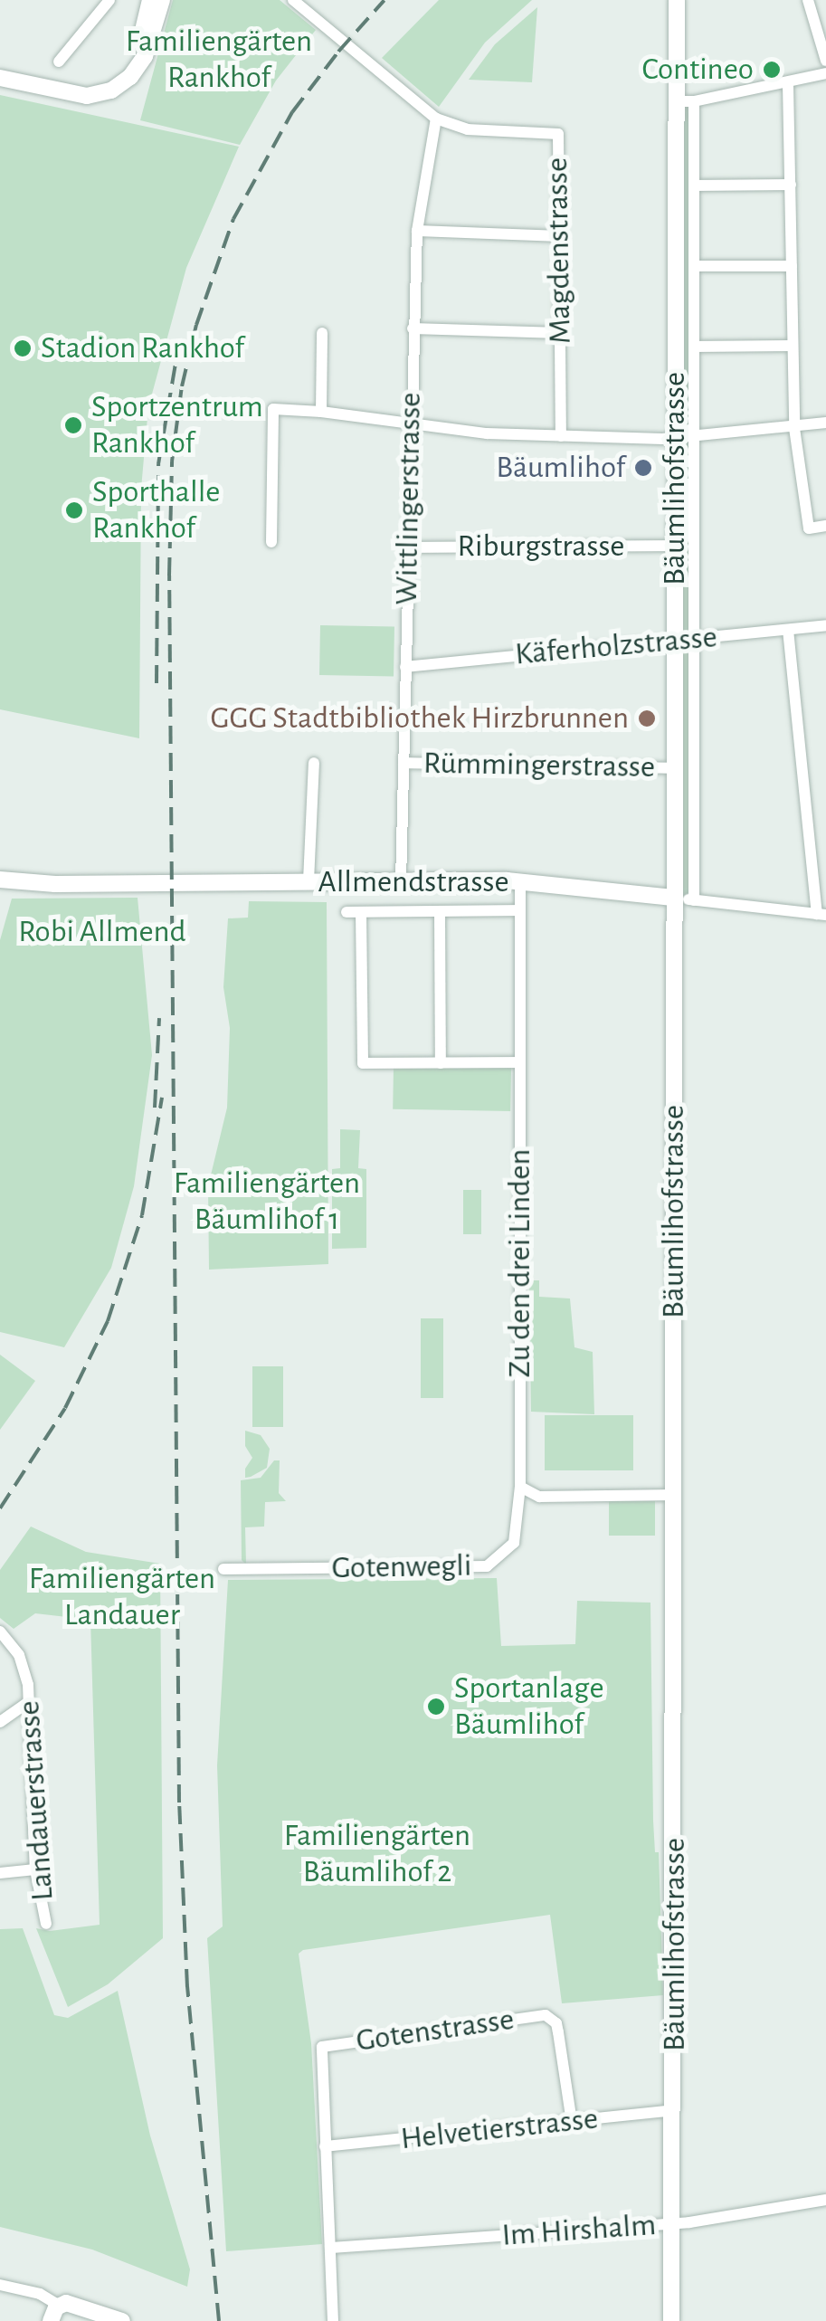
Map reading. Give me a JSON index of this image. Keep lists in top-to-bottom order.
{
  "streets": {
    "main road": ["Bäumlihofstrasse", "Allmendstrasse"],
    "street": [
      "Magdenstrasse",
      "Wittlingerstrasse",
      "Riburgstrasse",
      "Käferholzstrasse",
      "Rümmingerstrasse",
      "Zu den drei Linden",
      "Gotenwegli",
      "Landauerstrasse",
      "Gotenstrasse",
      "Helvetierstrasse",
      "Im Hirshalm"
    ]
  },
  "crossings": [
    ["Magdenstrasse", "Wittlingerstrasse"],
    ["Bäumlihofstrasse", "Riburgstrasse"],
    ["Bäumlihofstrasse", "Käferholzstrasse"],
    ["Bäumlihofstrasse", "Rümmingerstrasse"],
    ["Bäumlihofstrasse", "Allmendstrasse"],
    ["Bäumlihofstrasse", "Helvetierstrasse"],
    ["Bäumlihofstrasse", "Im Hirshalm"],
    ["Wittlingerstrasse", "Riburgstrasse"],
    ["Wittlingerstrasse", "Käferholzstrasse"],
    ["Wittlingerstrasse", "Rümmingerstrasse"],
    ["Wittlingerstrasse", "Allmendstrasse"],
    ["Allmendstrasse", "Zu den drei Linden"],
    ["Zu den drei Linden", "Gotenwegli"],
    ["Gotenstrasse", "Helvetierstrasse"],
    ["Gotenstrasse", "Im Hirshalm"]
  ],
  "parks": [
    "Familiengärten Rankhof",
    "Robi Allmend",
    "Familiengärten Bäumlihof 1",
    "Familiengärten Landauer",
    "Familiengärten Bäumlihof 2"
  ],
  "places": [
    "Contineo",
    "Stadion Rankhof",
    "Sportzentrum Rankhof",
    "Bäumlihof",
    "Sporthalle Rankhof",
    "GGG Stadtbibliothek Hirzbrunnen",
    "Sportanlage Bäumlihof"
  ]
}
